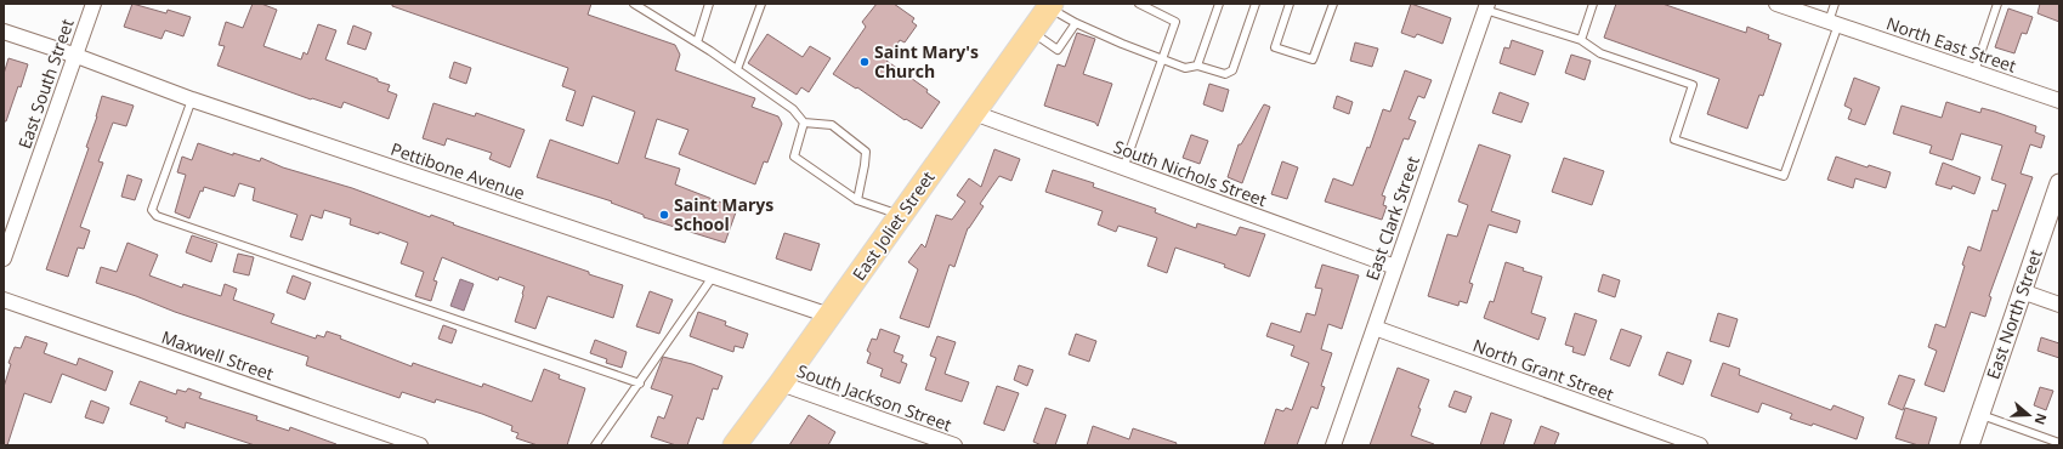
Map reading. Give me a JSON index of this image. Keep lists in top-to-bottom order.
{
  "streets": {
    "main road": ["East Joliet Street"],
    "street": [
      "North East Street",
      "East South Street",
      "Pettibone Avenue",
      "South Nichols Street",
      "East Clark Street",
      "East North Street",
      "Maxwell Street",
      "North Grant Street",
      "South Jackson Street"
    ]
  },
  "crossings": [
    ["East South Street", "Pettibone Avenue"],
    ["Pettibone Avenue", "East Joliet Street"],
    ["South Nichols Street", "East Clark Street"],
    ["South Nichols Street", "East Joliet Street"],
    ["East Clark Street", "North Grant Street"],
    ["East Joliet Street", "South Jackson Street"]
  ],
  "places": ["Saint Mary's Church", "Saint Marys School"],
  "north": "right"
}
